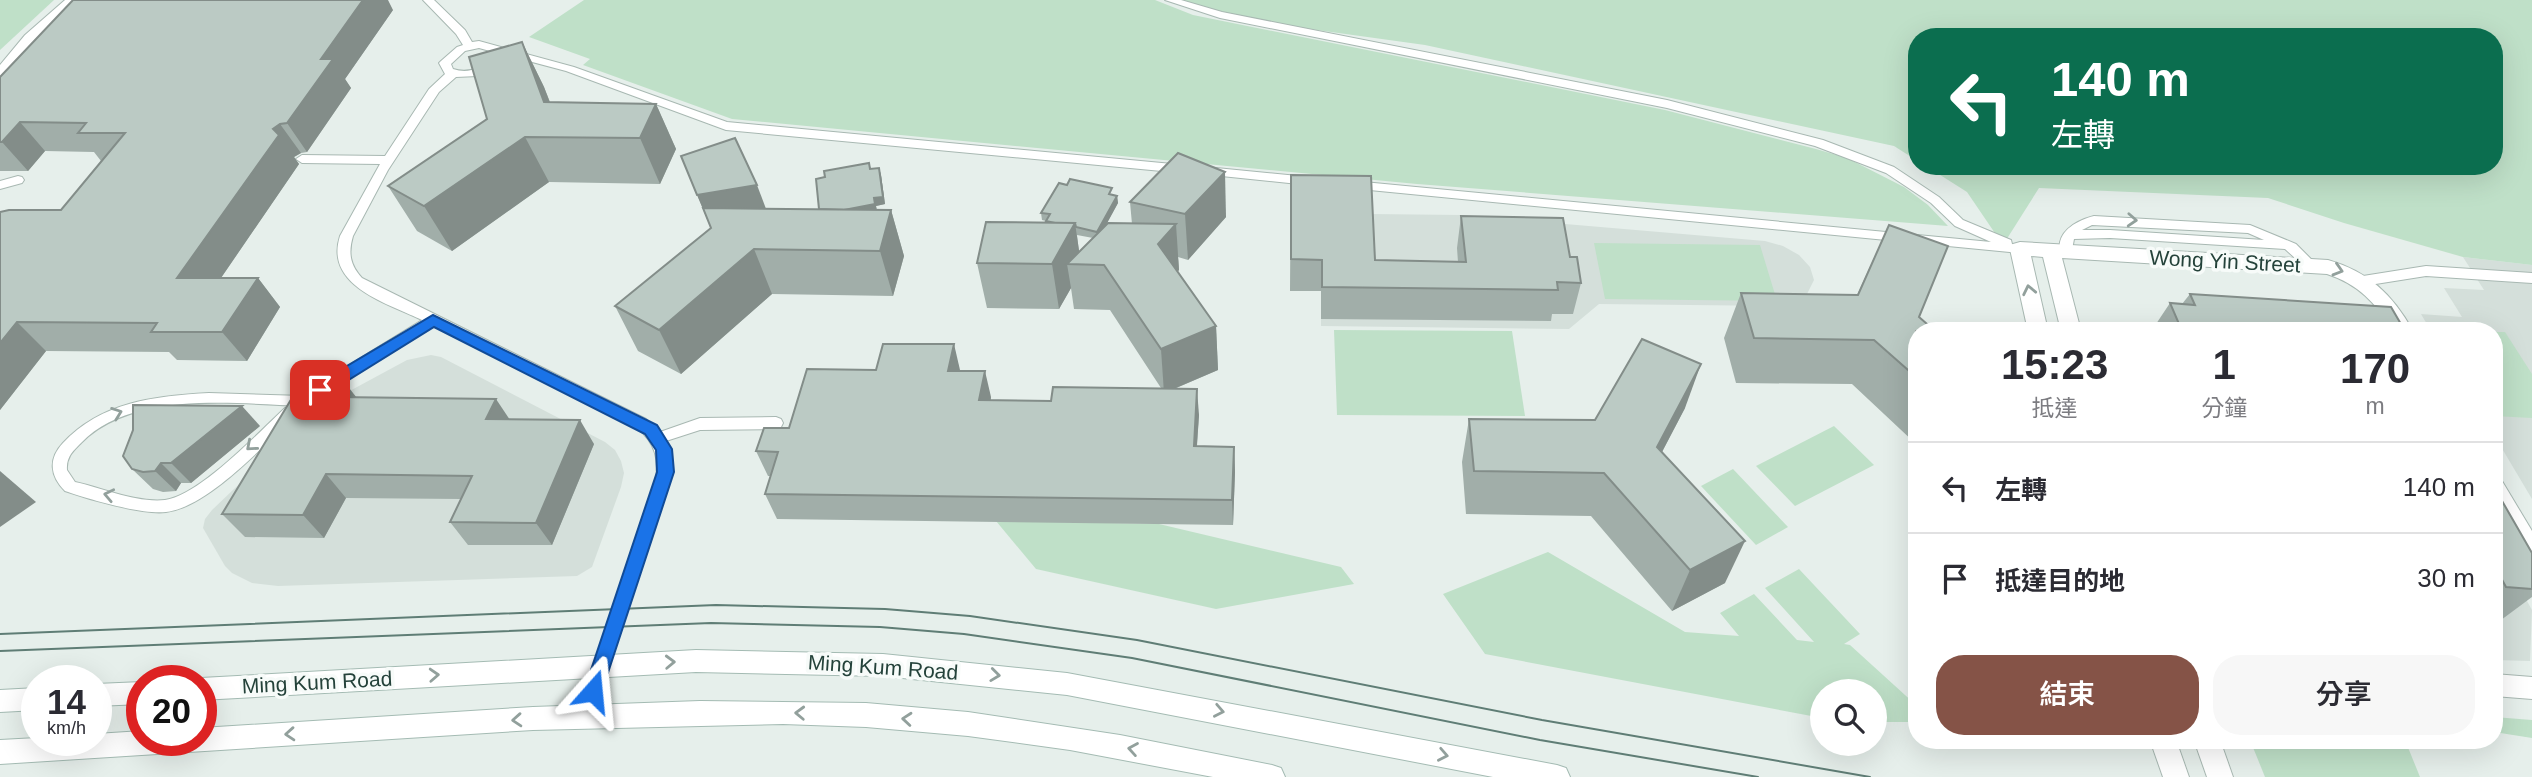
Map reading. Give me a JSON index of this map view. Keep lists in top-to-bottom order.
{
  "streets": {
    "main road": ["Wong Yin Street", "Ming Kum Road"]
  },
  "page": {
    "turn": ["140 m", "左轉"],
    "eta": [
      "15:23",
      "抵達",
      "1",
      "分鐘",
      "170",
      "m"
    ],
    "list": [
      {
        "name": "左轉",
        "value": "140 m"
      },
      {
        "name": "抵達目的地",
        "value": "30 m"
      }
    ],
    "buttons": ["結束", "分享"],
    "speed": "14 km/h",
    "limit": "20"
  }
}
